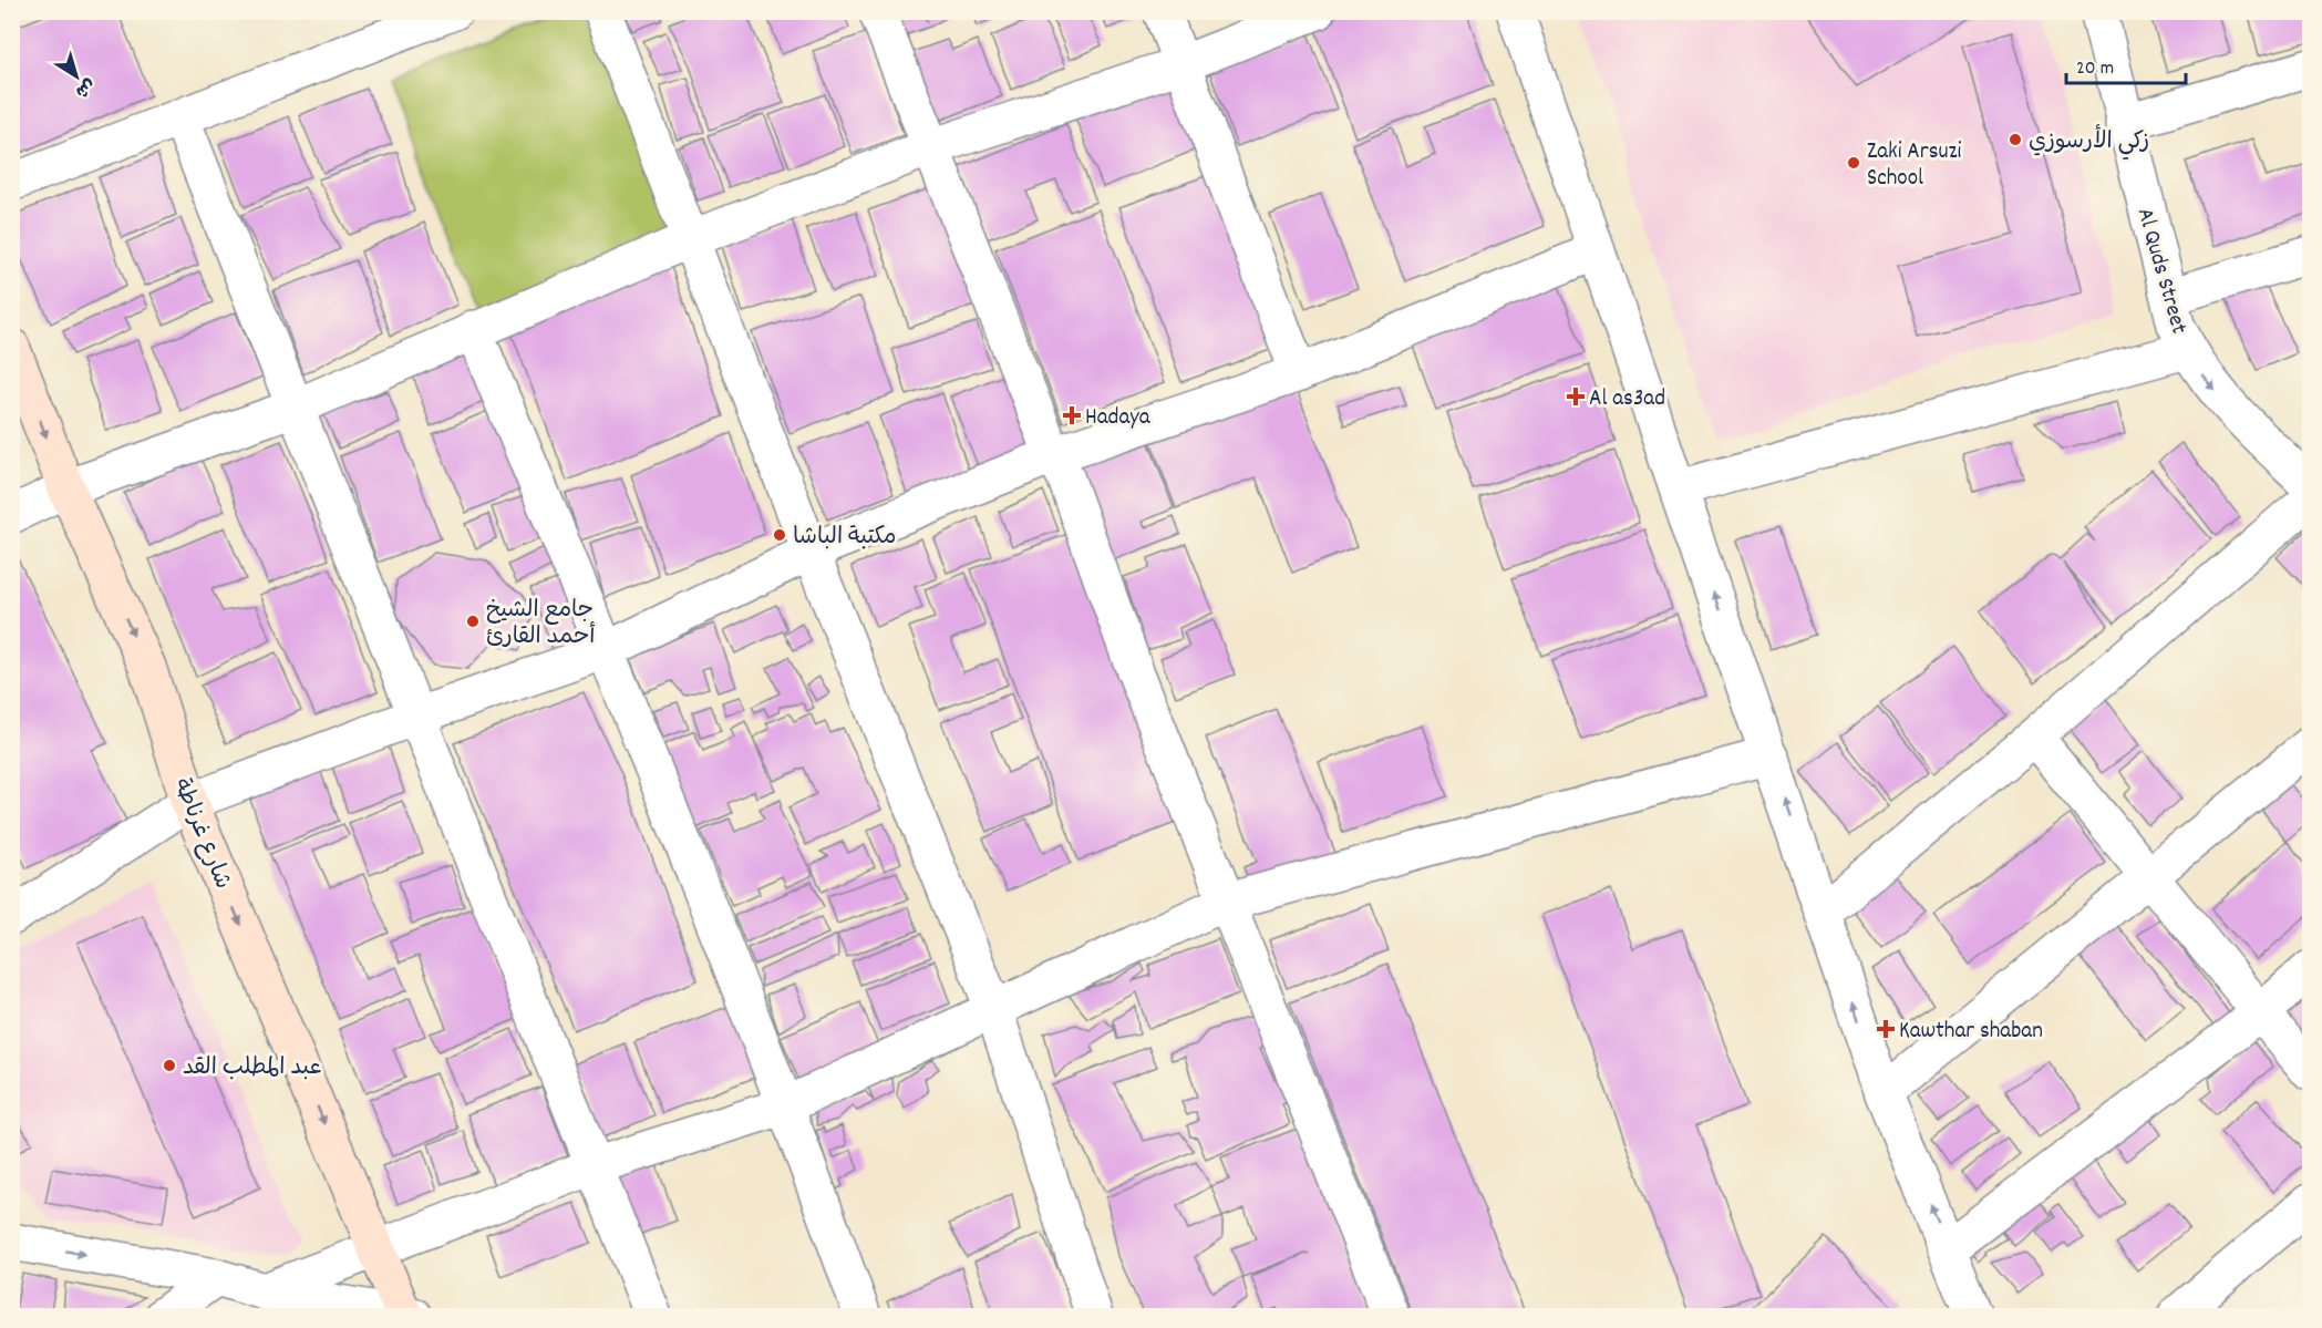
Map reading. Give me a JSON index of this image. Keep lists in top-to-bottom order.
{
  "streets": {
    "main road": ["شارع غرناطة"],
    "street": ["Al Quds Street"]
  },
  "one_way": ["شارع غرناطة"],
  "places": {
    "other": [
      "زكي الأرسوزي",
      "Zaki Arsuzi School",
      "مكتبة الباشا",
      "جامع الشيخ أحمد القارئ",
      "عبد المطلب القد"
    ],
    "health": ["Al as3ad", "Hadaya", "Kawthar shaban"]
  },
  "scale_bar": "20 m",
  "north": "bottom right"
}
